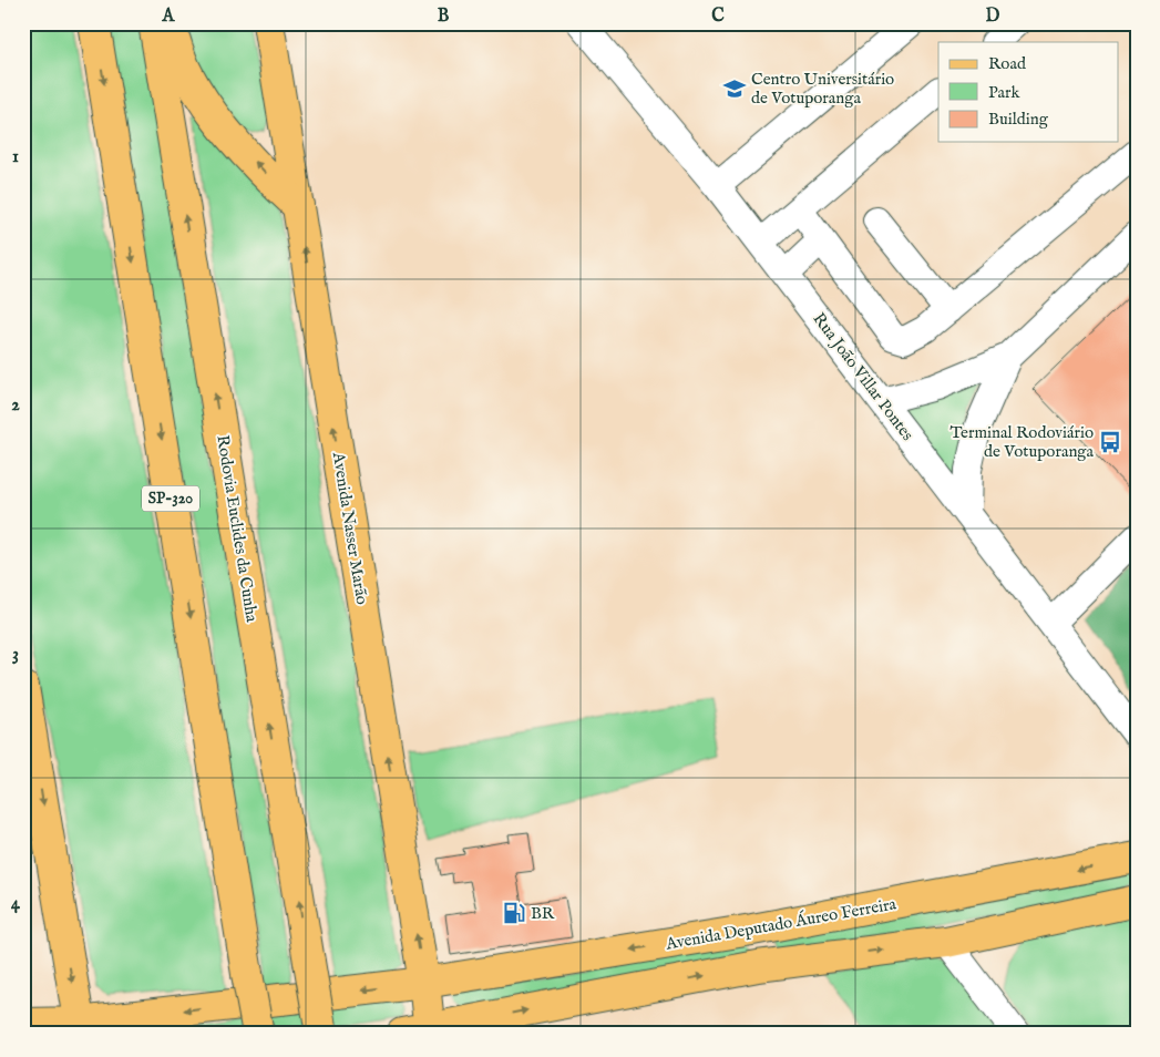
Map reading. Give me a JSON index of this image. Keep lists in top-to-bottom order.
{
  "streets": {
    "main road": [
      "SP-320",
      "Rodovia Euclides da Cunha",
      "Avenida Nasser Marão",
      "Avenida Deputado Áureo Ferreira"
    ],
    "street": ["Rua João Villar Pontes"]
  },
  "crossings": [
    ["Avenida Nasser Marão", "Avenida Deputado Áureo Ferreira"]
  ],
  "places": {
    "school or university": ["Centro Universitário de Votuporanga"],
    "bus stop": ["Terminal Rodoviário de Votuporanga"],
    "fuel station": ["BR"]
  },
  "legend": ["Road", "Park", "Building"],
  "grid": {
    "columns": [
      "A",
      "B",
      "C",
      "D"
    ],
    "rows": [
      "1",
      "2",
      "3",
      "4"
    ]
  }
}
